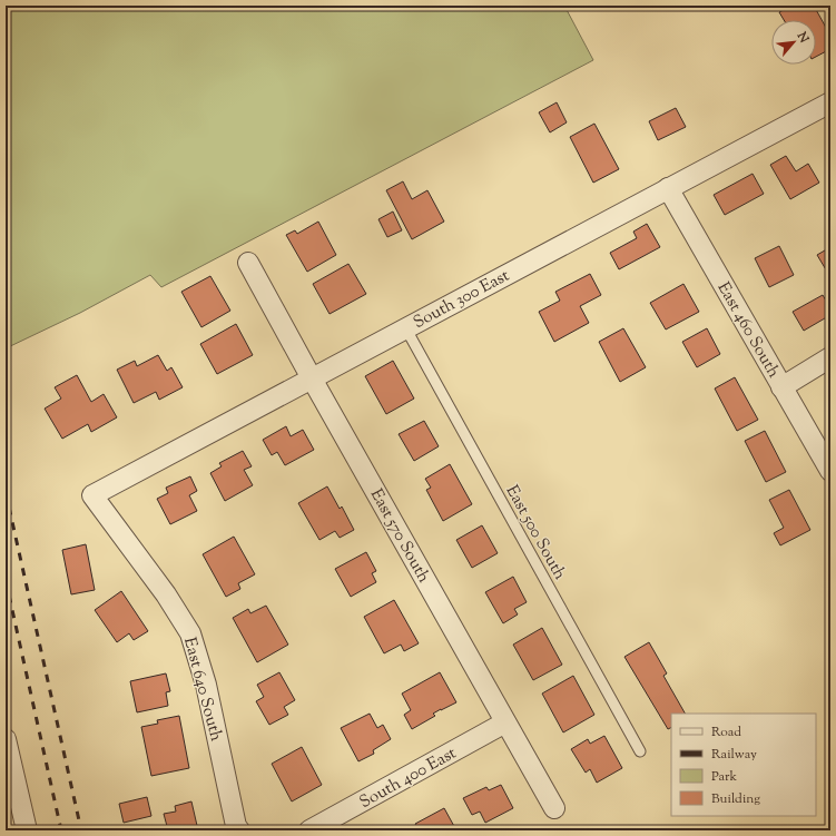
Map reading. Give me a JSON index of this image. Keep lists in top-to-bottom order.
{
  "streets": {
    "street": [
      "South 300 East",
      "East 460 South",
      "East 570 South",
      "East 640 South",
      "South 400 East"
    ],
    "lane": ["East 500 South"]
  },
  "crossings": [
    ["South 300 East", "East 460 South"],
    ["South 300 East", "East 500 South"],
    ["South 300 East", "East 570 South"],
    ["South 300 East", "East 640 South"],
    ["East 570 South", "South 400 East"]
  ],
  "legend": [
    "Road",
    "Railway",
    "Park",
    "Building"
  ],
  "north": "top right"
}
